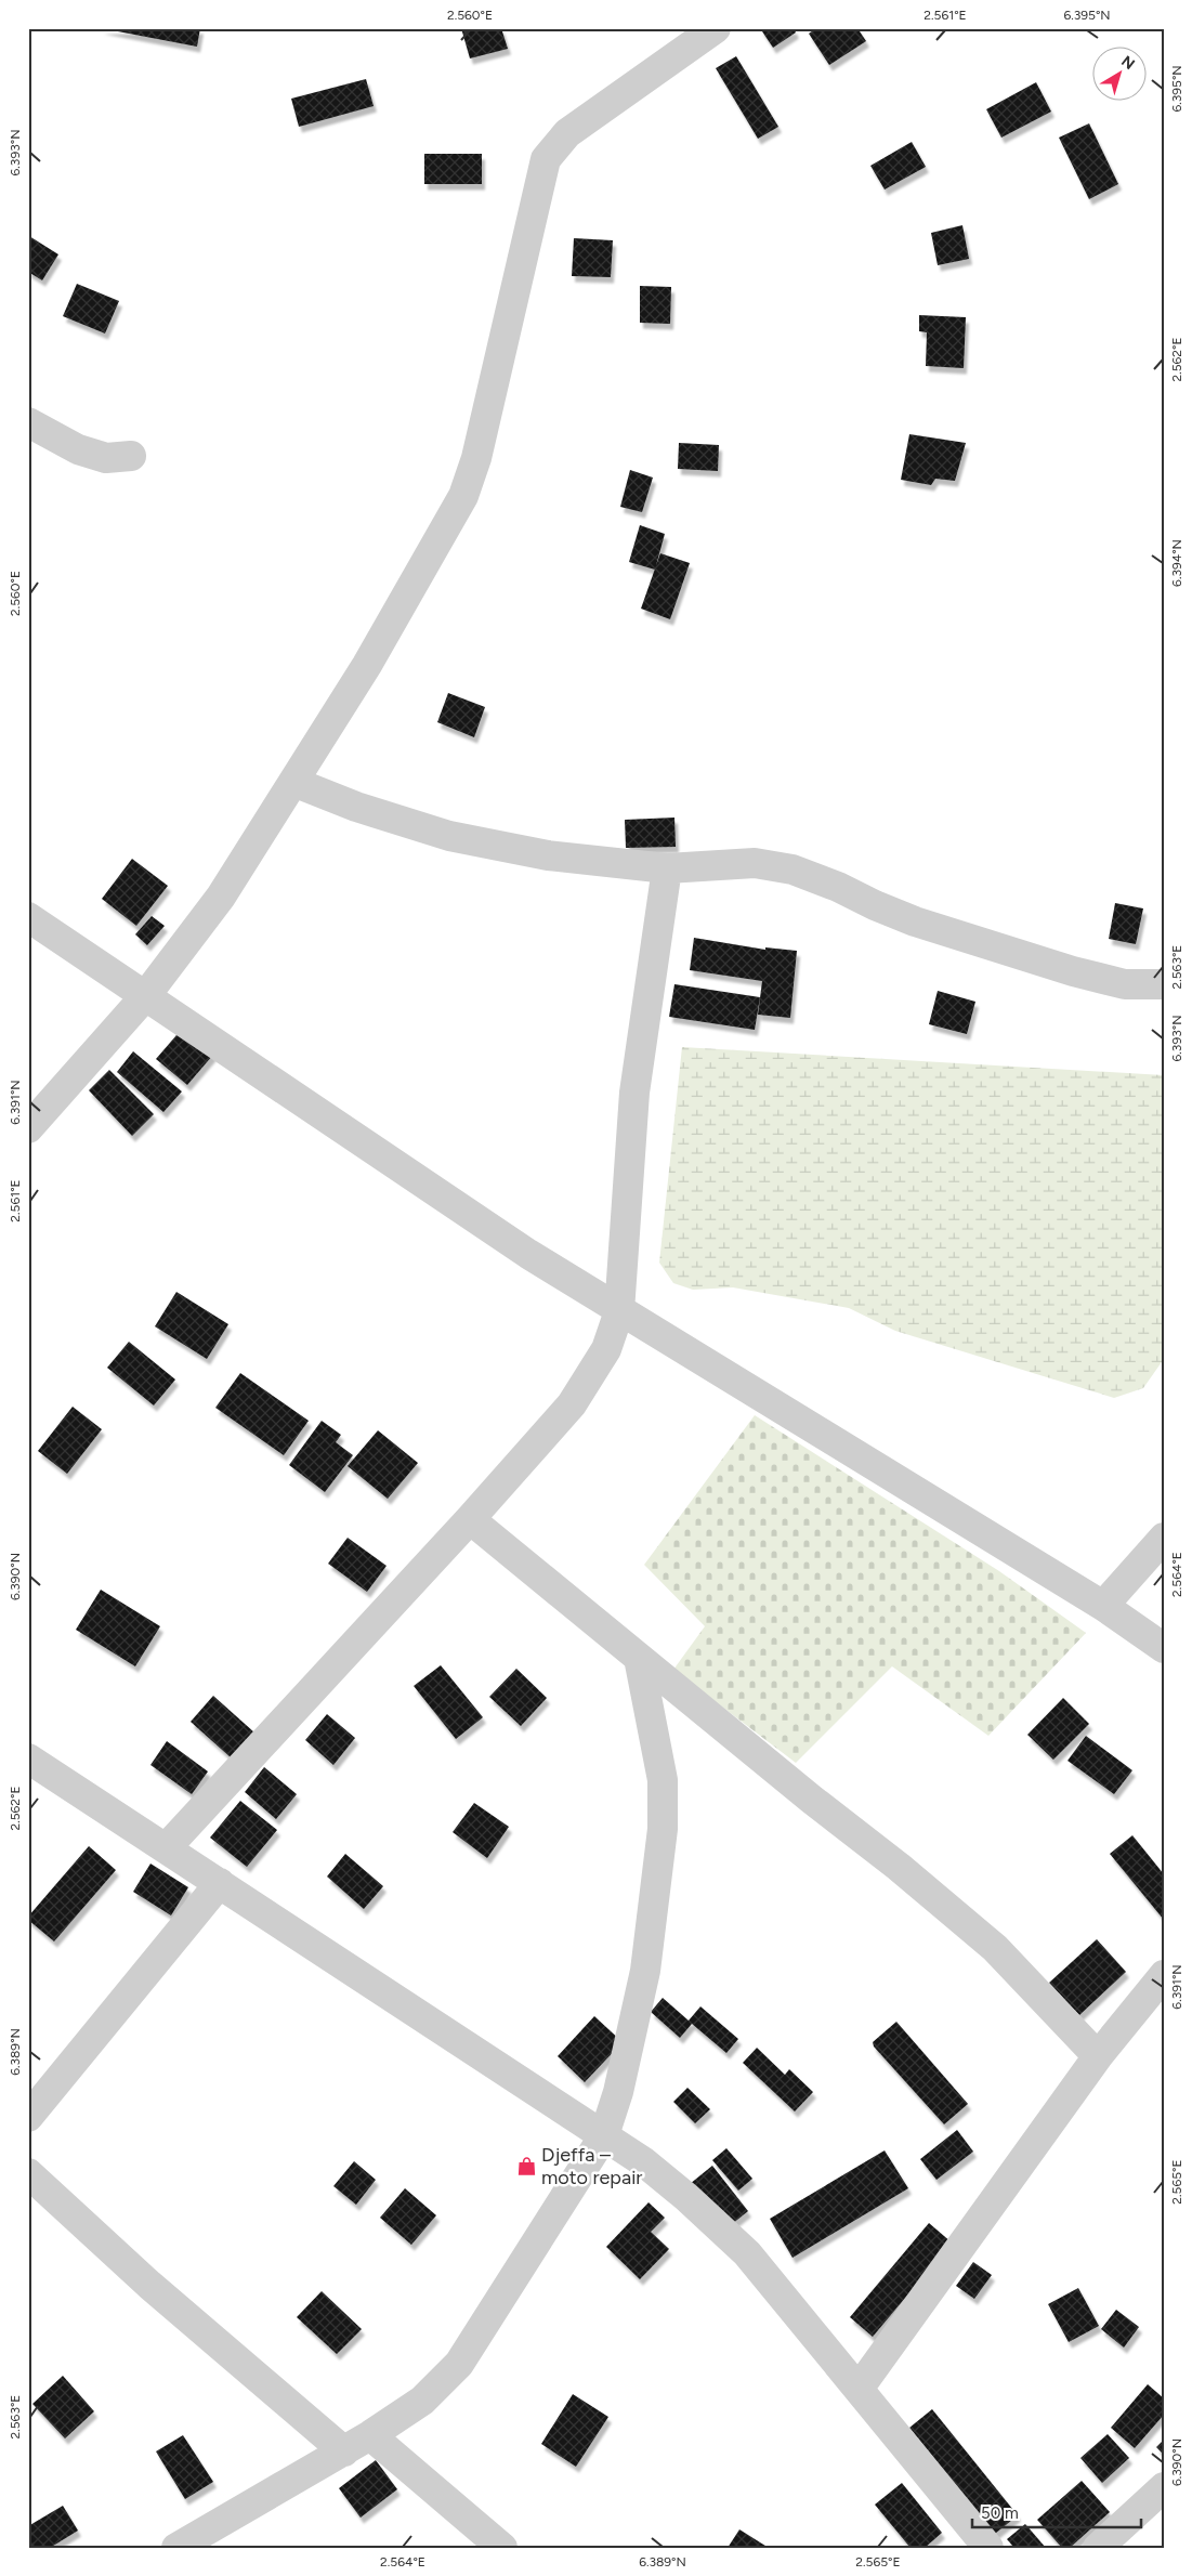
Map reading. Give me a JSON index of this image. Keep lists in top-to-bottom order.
{
  "places": {
    "shop": ["Djeffa – moto repair"]
  },
  "scale_bar": "50 m",
  "north": "top right",
  "coordinates": [
    "2.560°E",
    "2.561°E",
    "6.395°N",
    "6.393°N",
    "2.562°E",
    "6.394°N",
    "2.563°E",
    "6.391°N",
    "2.564°E",
    "6.390°N",
    "6.389°N",
    "2.565°E"
  ]
}
